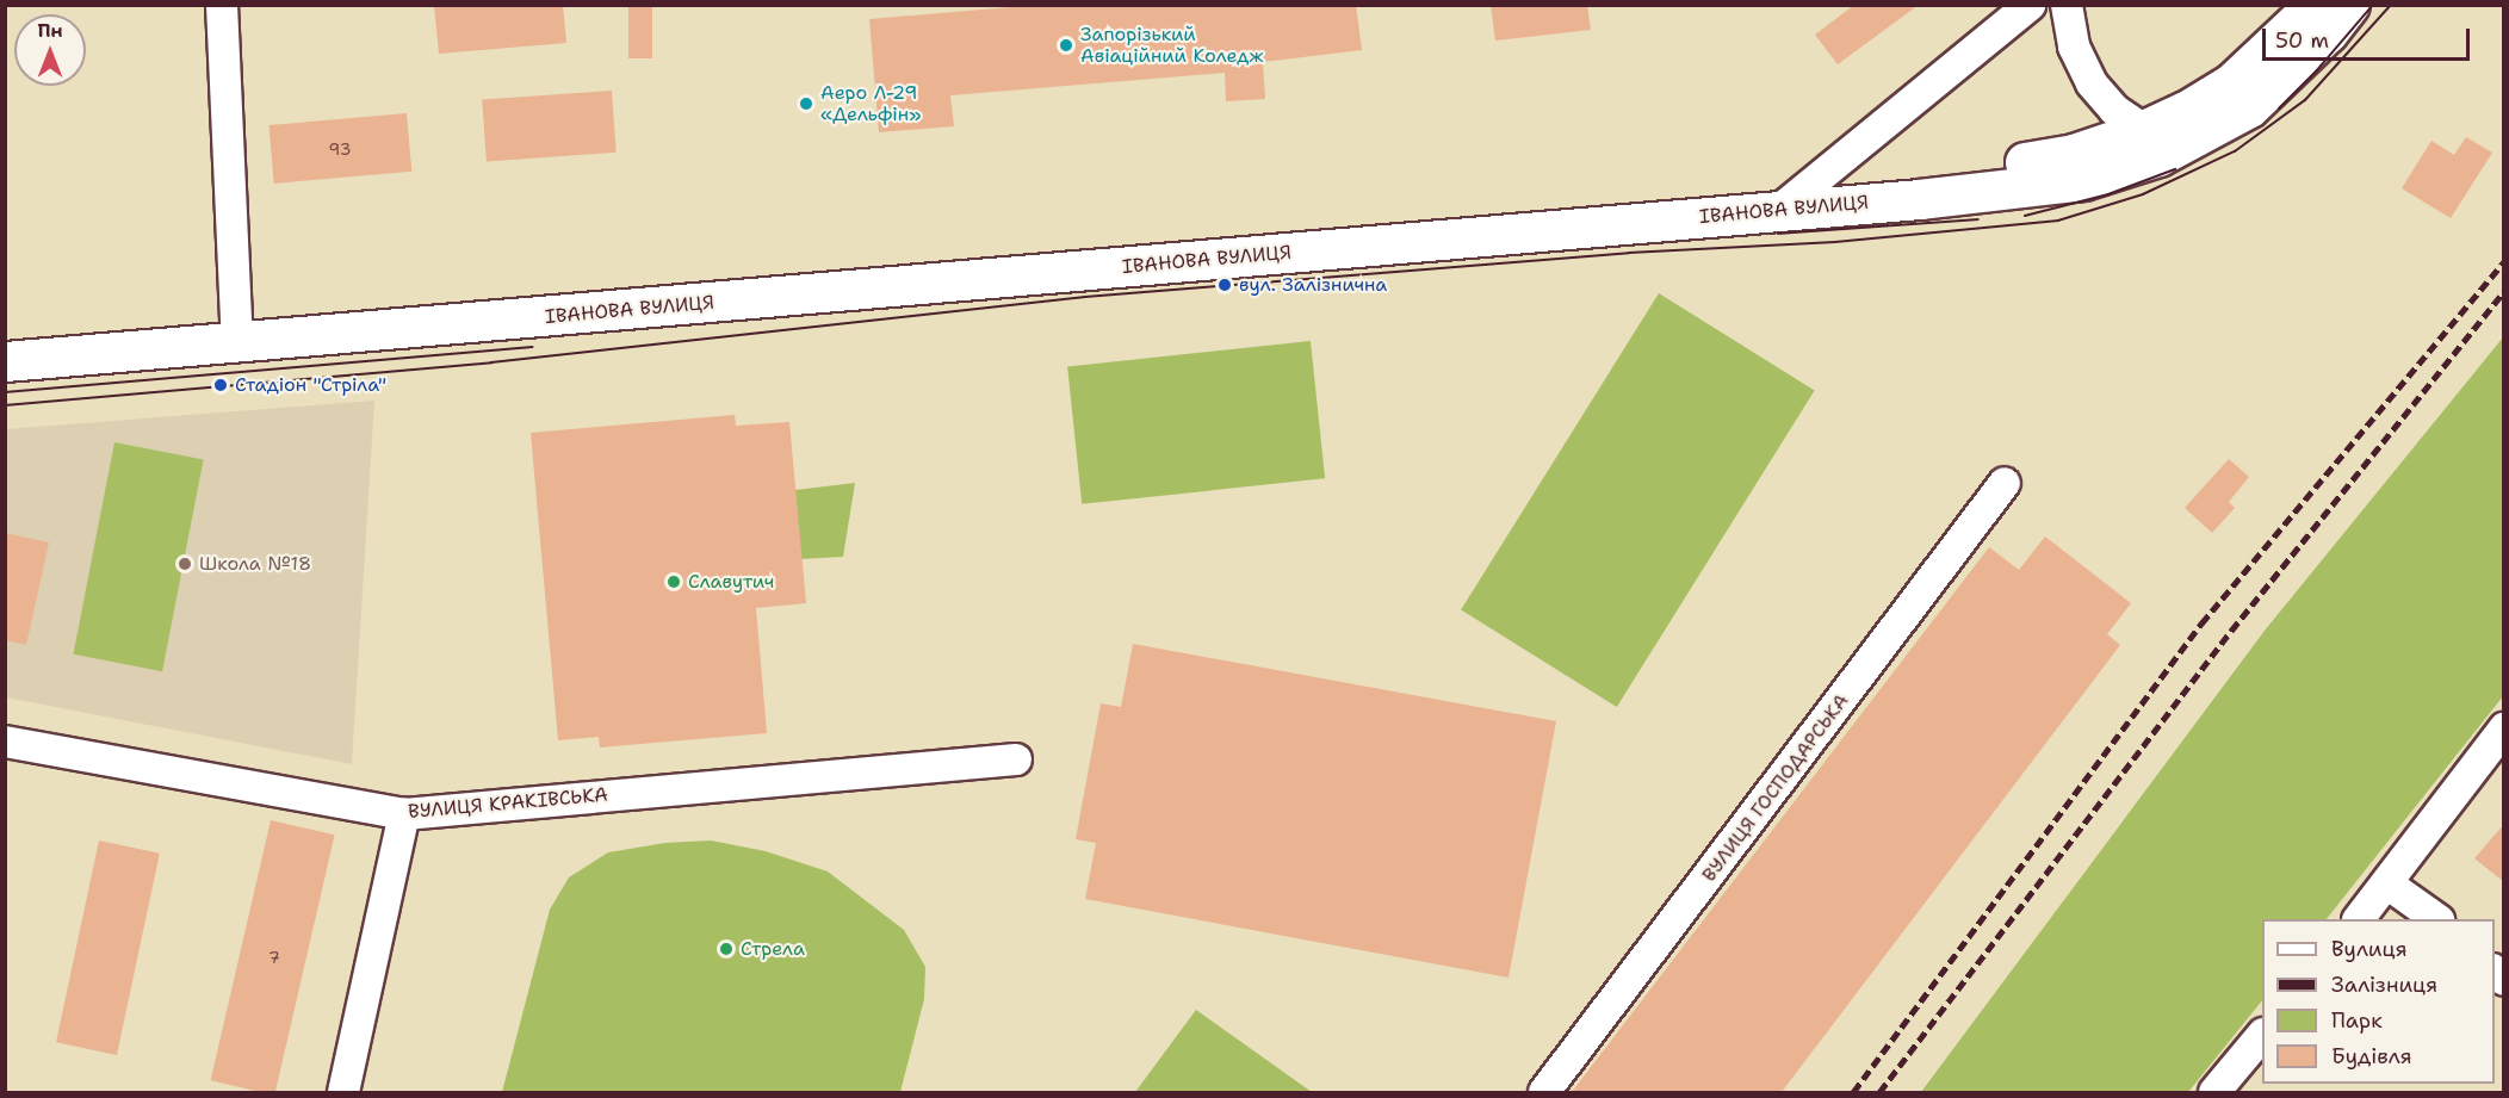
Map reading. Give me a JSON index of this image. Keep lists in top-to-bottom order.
{
  "streets": {
    "main road": ["ІВАНОВА ВУЛИЦЯ"],
    "street": ["ВУЛИЦЯ ГОСПОДАРСЬКА", "ВУЛИЦЯ КРАКІВСЬКА"]
  },
  "places": [
    "Запорізький Авіаційний Коледж",
    "Аеро Л-29 «Дельфін»",
    "вул. Залізнична",
    "Стадіон \"Стріла\"",
    "Школа №18",
    "Славутич",
    "Стрела"
  ],
  "house_numbers": ["93", "7"],
  "legend": [
    "Вулиця",
    "Залізниця",
    "Парк",
    "Будівля"
  ],
  "scale_bar": "50 m",
  "north": "top"
}
